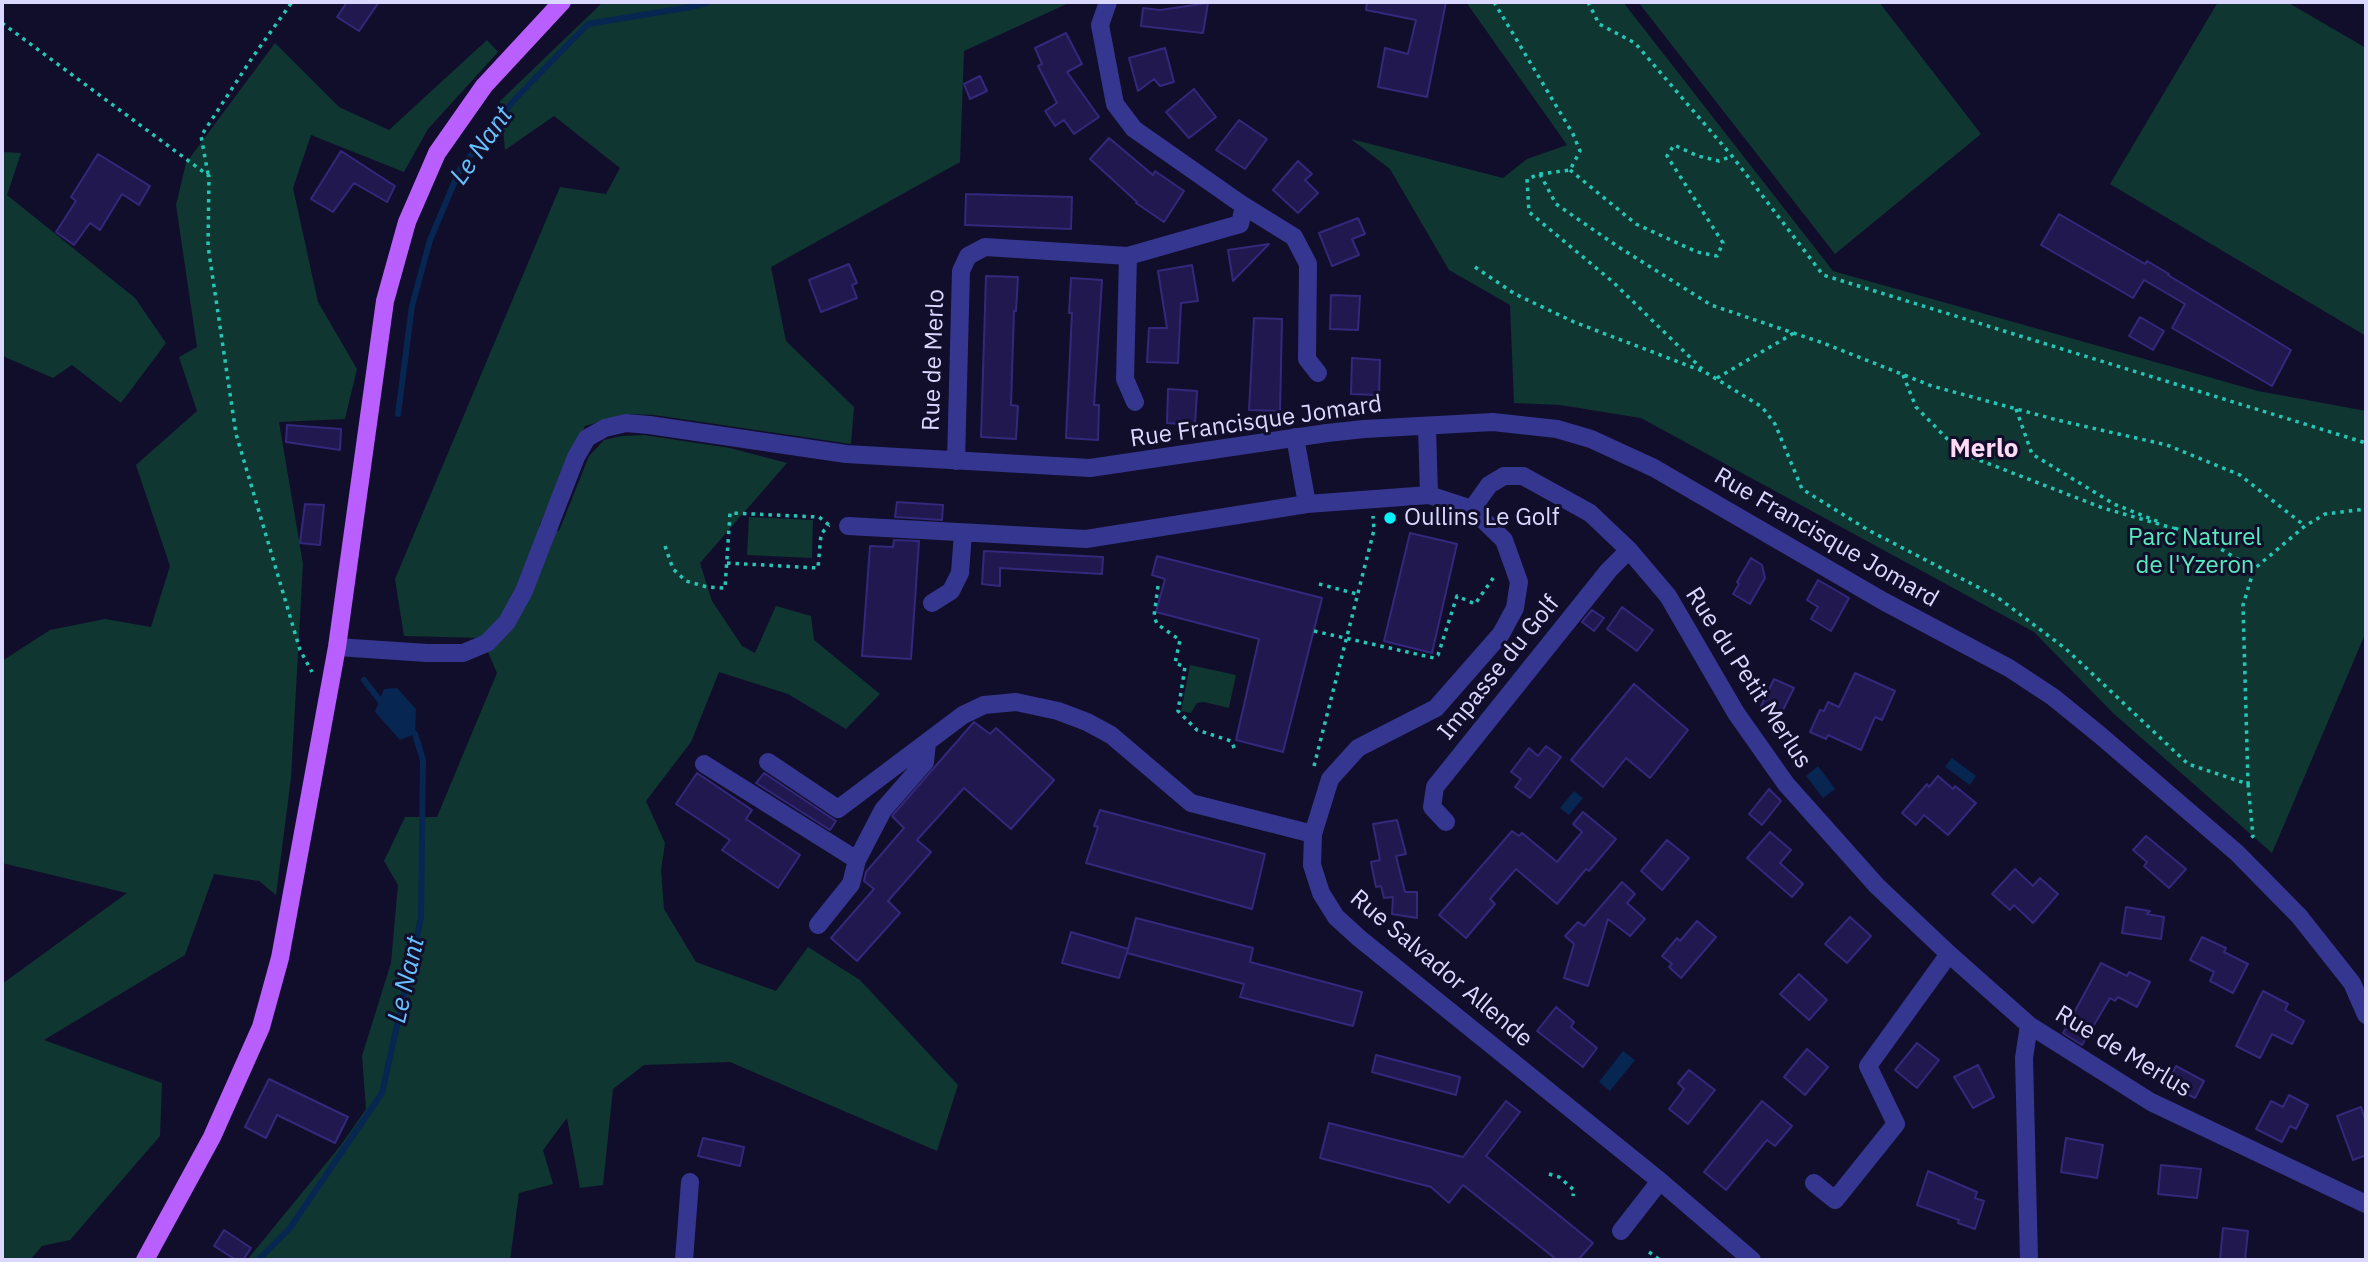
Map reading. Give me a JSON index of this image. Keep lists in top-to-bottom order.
{
  "streets": {
    "street": [
      "Rue de Merlo",
      "Rue Francisque Jomard",
      "Impasse du Golf",
      "Rue du Petit Merlus",
      "Rue Salvador Allende",
      "Rue de Merlus"
    ]
  },
  "crossings": [
    ["Rue de Merlo", "Rue Francisque Jomard"],
    ["Impasse du Golf", "Rue du Petit Merlus"],
    ["Rue du Petit Merlus", "Rue Salvador Allende"],
    ["Rue du Petit Merlus", "Rue de Merlus"]
  ],
  "districts": ["Merlo"],
  "water": ["Le Nant"],
  "parks": ["Parc Naturel de l'Yzeron"],
  "places": ["Oullins Le Golf"]
}
